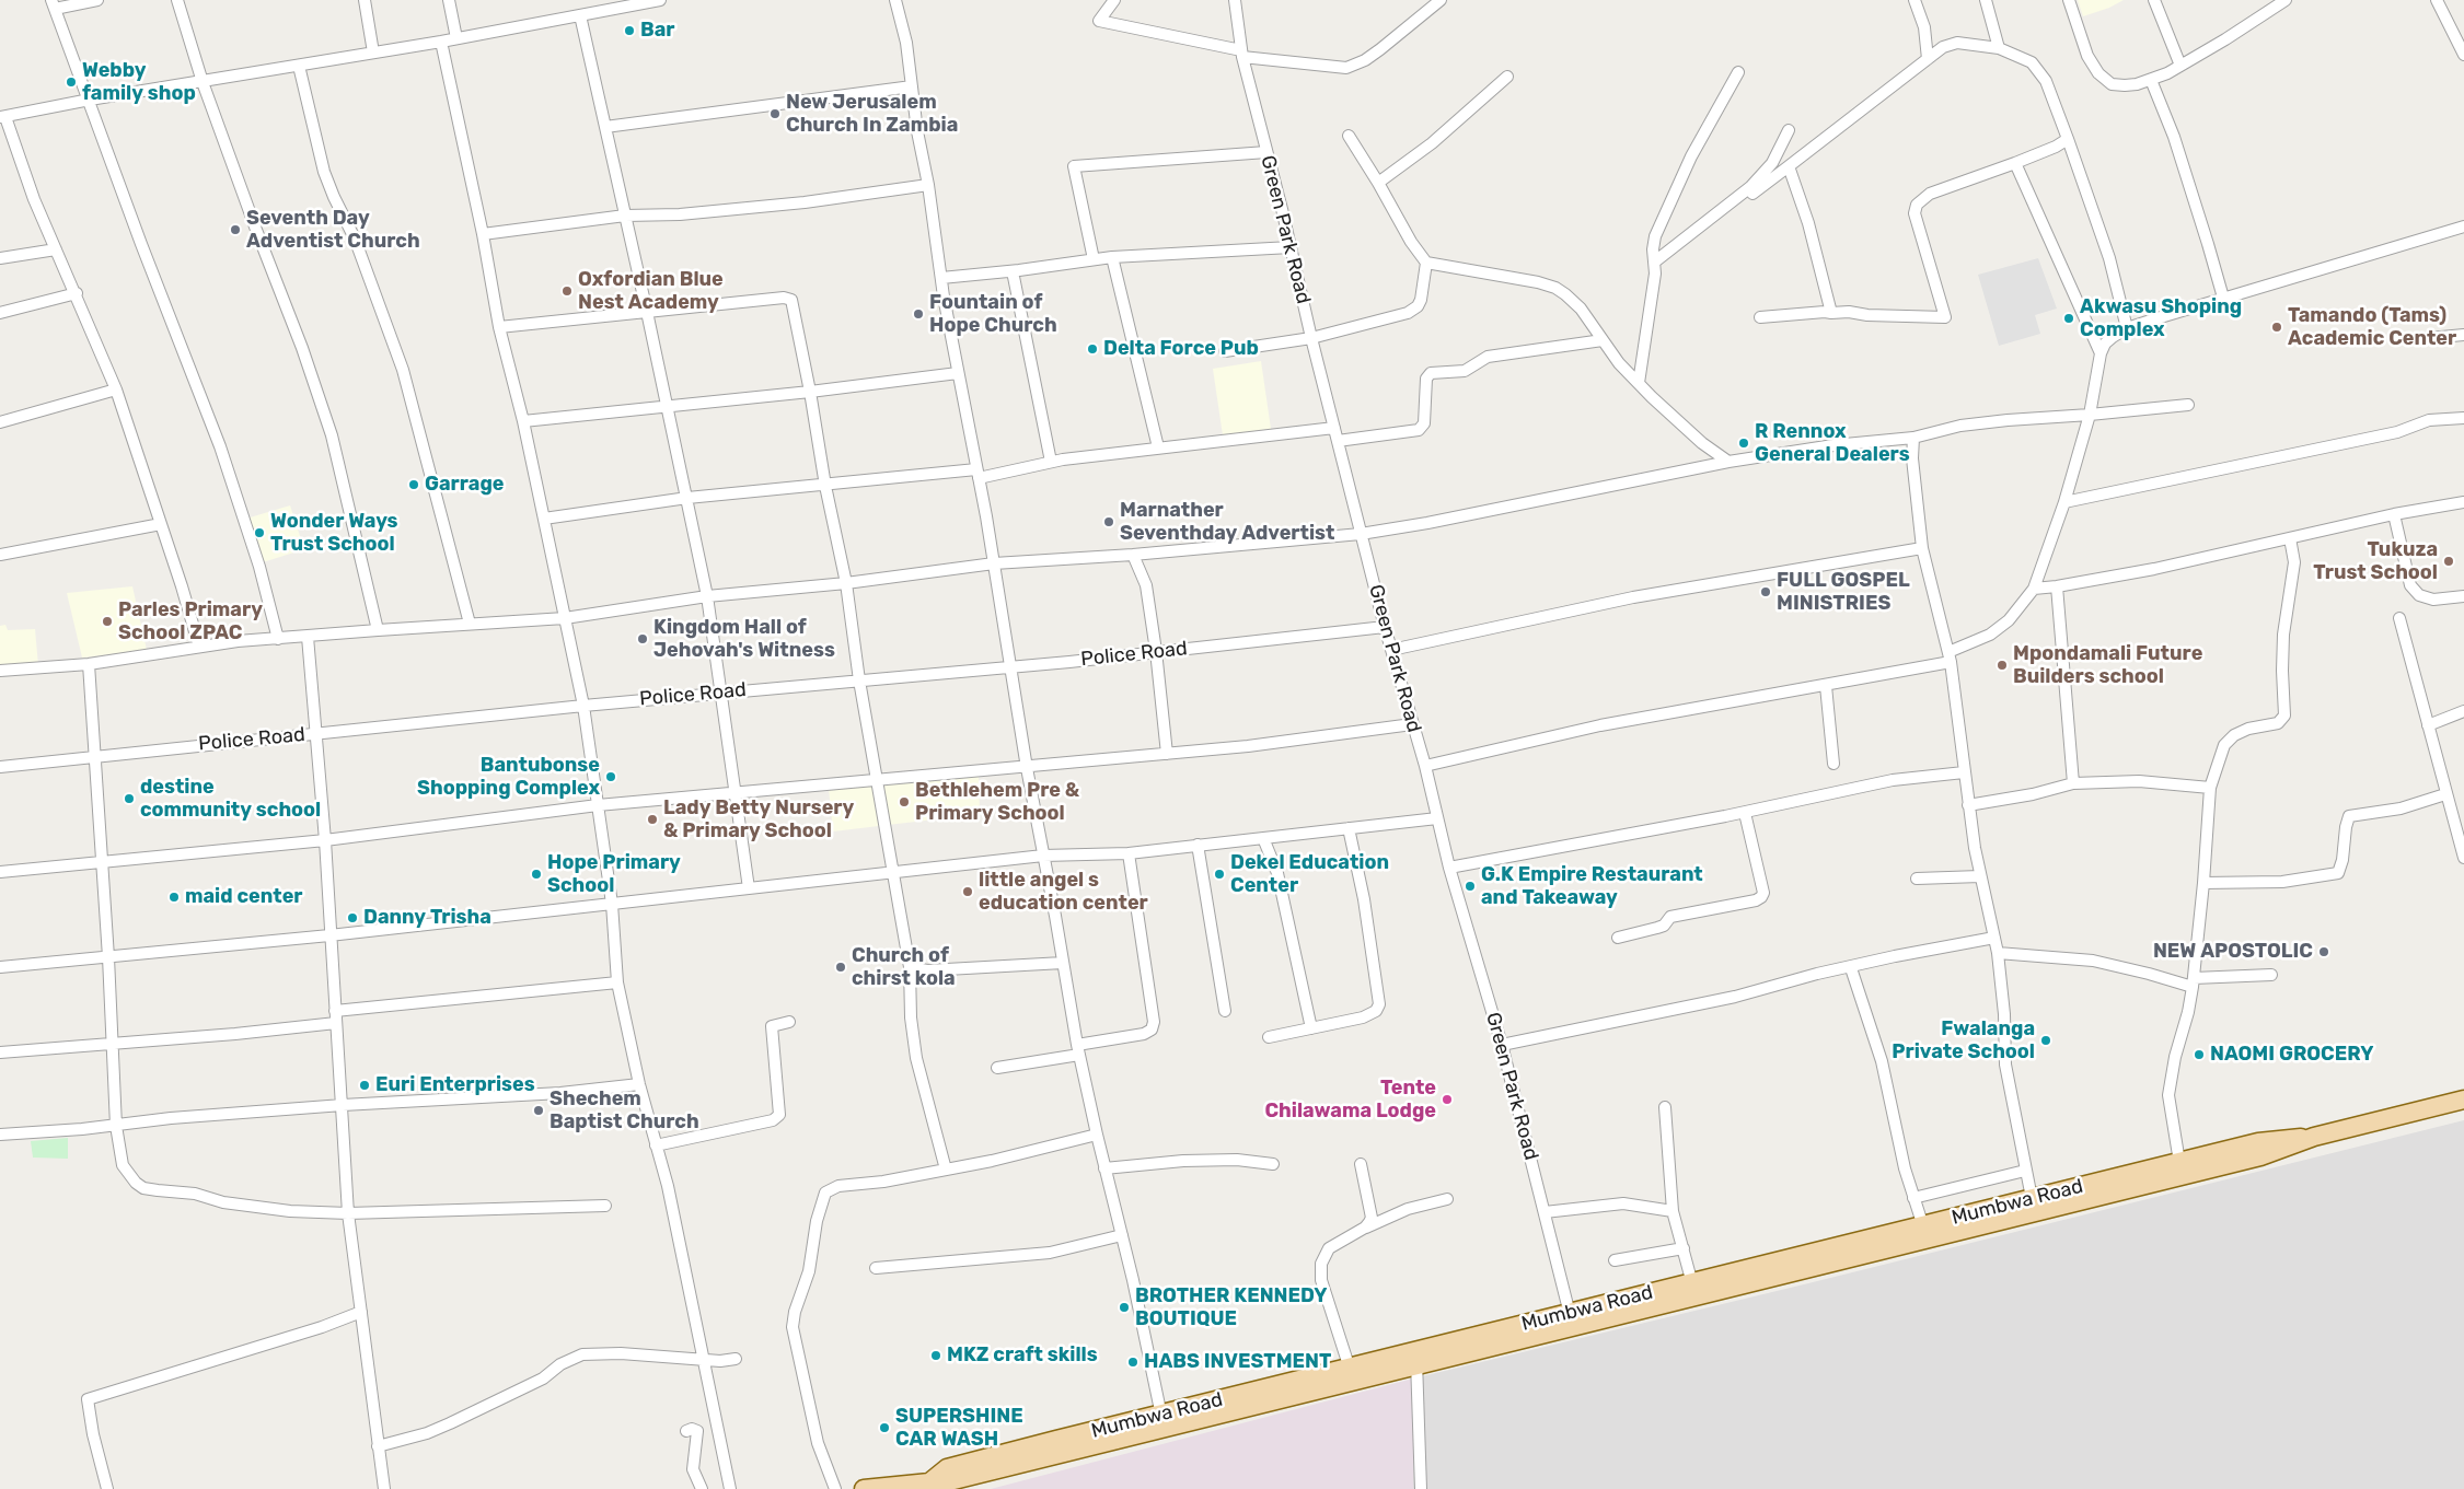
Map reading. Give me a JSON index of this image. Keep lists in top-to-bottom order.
{
  "streets": {
    "main road": ["Mumbwa Road"],
    "street": ["Green Park Road", "Police Road"]
  },
  "crossings": [
    ["Green Park Road", "Police Road"],
    ["Green Park Road", "Mumbwa Road"]
  ],
  "places": [
    "Bar",
    "Webby family shop",
    "New Jerusalem Church In Zambia",
    "Seventh Day Adventist Church",
    "Oxfordian Blue Nest Academy",
    "Fountain of Hope Church",
    "Akwasu Shoping Complex",
    "Tamando (Tams) Academic Center",
    "Delta Force Pub",
    "R Rennox General Dealers",
    "Garrage",
    "Marnather Seventhday Advertist",
    "Wonder Ways Trust School",
    "Tukuza Trust School",
    "FULL GOSPEL MINISTRIES",
    "Parles Primary School ZPAC",
    "Kingdom Hall of Jehovah's Witness",
    "Mpondamali Future Builders school",
    "Bantubonse Shopping Complex",
    "destine community school",
    "Bethlehem Pre & Primary School",
    "Lady Betty Nursery & Primary School",
    "Hope Primary School",
    "Dekel Education Center",
    "G.K Empire Restaurant and Takeaway",
    "little angel s education center",
    "maid center",
    "Danny Trisha",
    "NEW APOSTOLIC",
    "Church of chirst kola",
    "Fwalanga Private School",
    "NAOMI GROCERY",
    "Euri Enterprises",
    "Tente Chilawama Lodge",
    "Shechem Baptist Church",
    "BROTHER KENNEDY BOUTIQUE",
    "MKZ craft skills",
    "HABS INVESTMENT",
    "SUPERSHINE CAR WASH"
  ]
}
